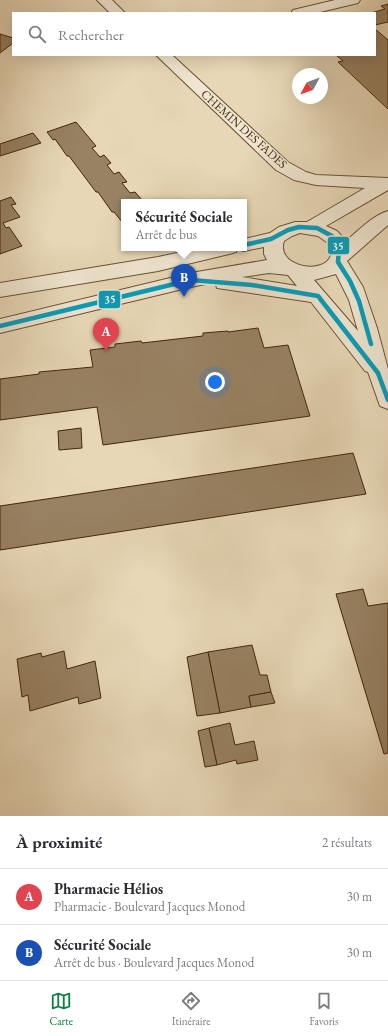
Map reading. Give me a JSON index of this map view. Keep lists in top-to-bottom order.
{
  "streets": {
    "street": ["CHEMIN DES FADES"]
  },
  "lines": ["transit line 35"],
  "north": "bottom left",
  "page": {
    "search": "Rechercher",
    "popup": ["Sécurité Sociale", "Arrêt de bus"],
    "pins": ["B", "A"],
    "heading": ["À proximité", "2 résultats"],
    "list": [
      {
        "mark": "A",
        "name": "Pharmacie Hélios",
        "note": "Pharmacie · Boulevard Jacques Monod",
        "value": "30 m"
      },
      {
        "mark": "B",
        "name": "Sécurité Sociale",
        "note": "Arrêt de bus · Boulevard Jacques Monod",
        "value": "30 m"
      }
    ],
    "nav": ["Carte", "Itinéraire", "Favoris"]
  }
}
